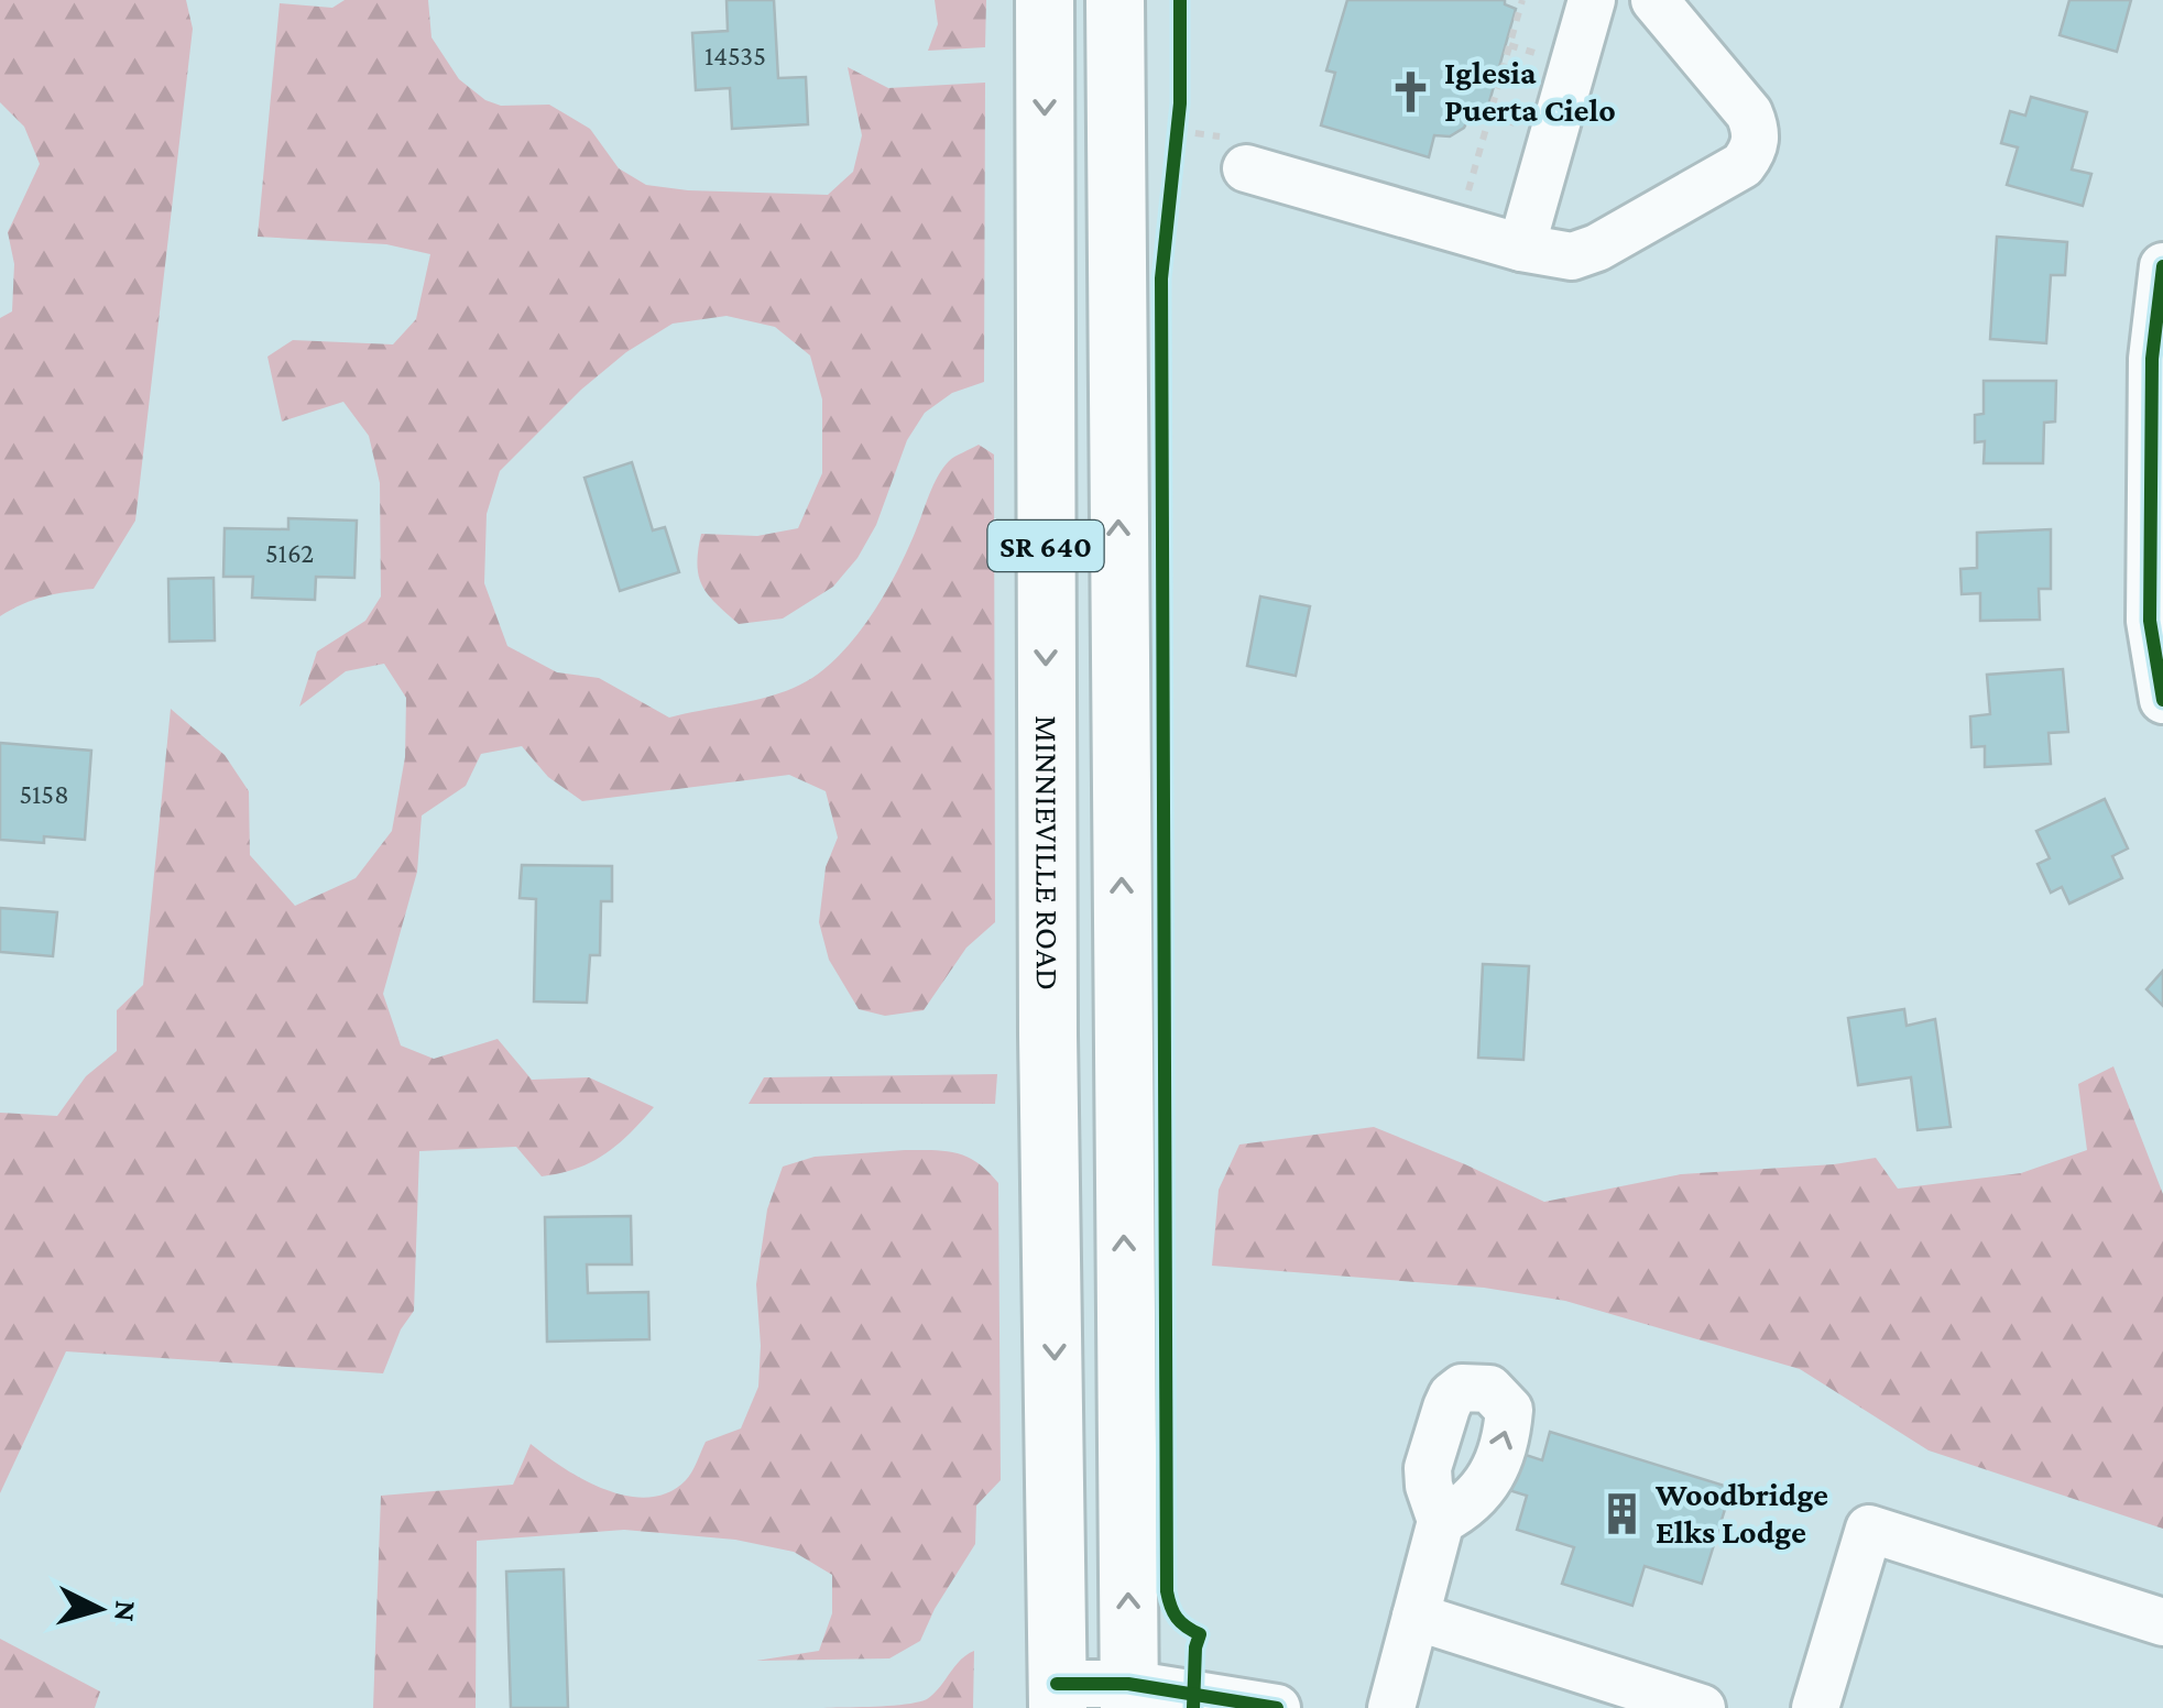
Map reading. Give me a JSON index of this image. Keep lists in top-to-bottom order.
{
  "streets": {
    "main road": ["SR 640", "MINNIEVILLE ROAD"]
  },
  "places": {
    "church": ["Iglesia Puerta Cielo"],
    "building": ["Woodbridge Elks Lodge"]
  },
  "house_numbers": ["14535", "5162", "5158"],
  "north": "right"
}
